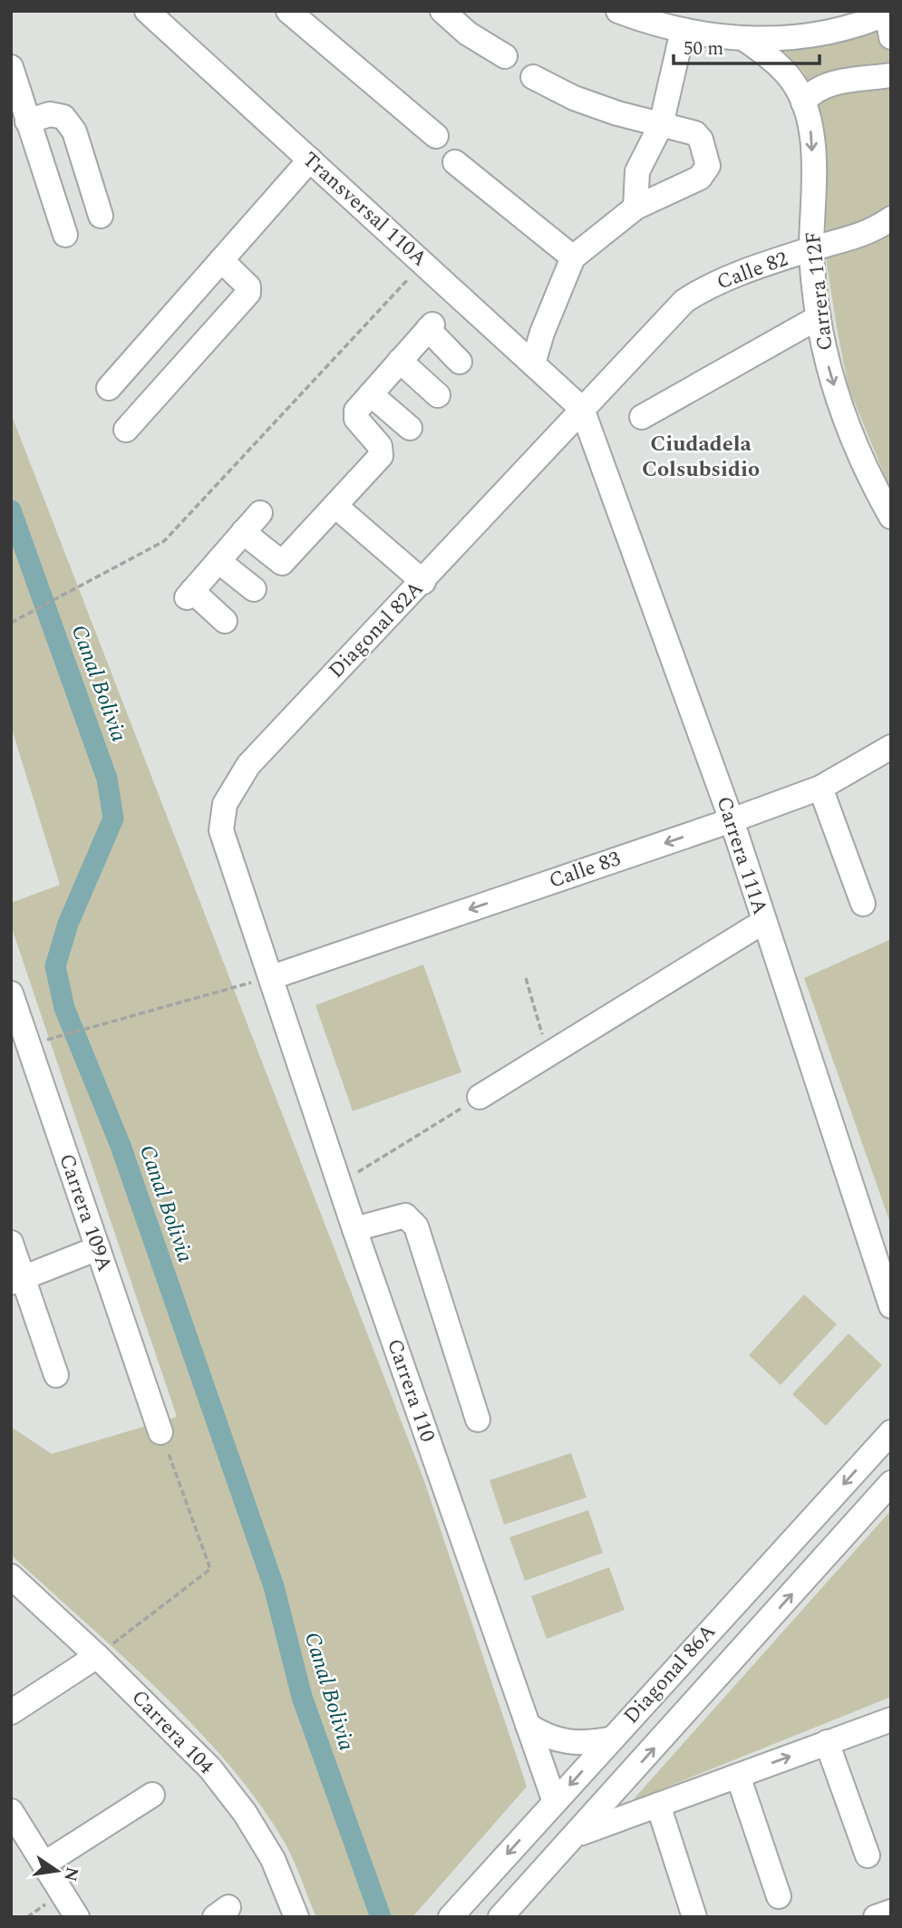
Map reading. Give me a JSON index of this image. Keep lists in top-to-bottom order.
{
  "streets": {
    "street": [
      "Transversal 110A",
      "Calle 82",
      "Carrera 112F",
      "Diagonal 82A",
      "Carrera 111A",
      "Calle 83",
      "Carrera 109A",
      "Carrera 110",
      "Diagonal 86A",
      "Carrera 104"
    ]
  },
  "crossings": [
    ["Transversal 110A", "Diagonal 82A"],
    ["Transversal 110A", "Carrera 111A"],
    ["Calle 82", "Carrera 112F"],
    ["Calle 82", "Diagonal 82A"],
    ["Diagonal 82A", "Carrera 111A"],
    ["Diagonal 82A", "Calle 83"],
    ["Diagonal 82A", "Carrera 110"],
    ["Carrera 111A", "Calle 83"],
    ["Calle 83", "Carrera 110"],
    ["Carrera 110", "Diagonal 86A"]
  ],
  "one_way": ["Carrera 112F"],
  "districts": ["Ciudadela Colsubsidio"],
  "water": ["Canal Bolivia"],
  "scale_bar": "50 m",
  "north": "right"
}
